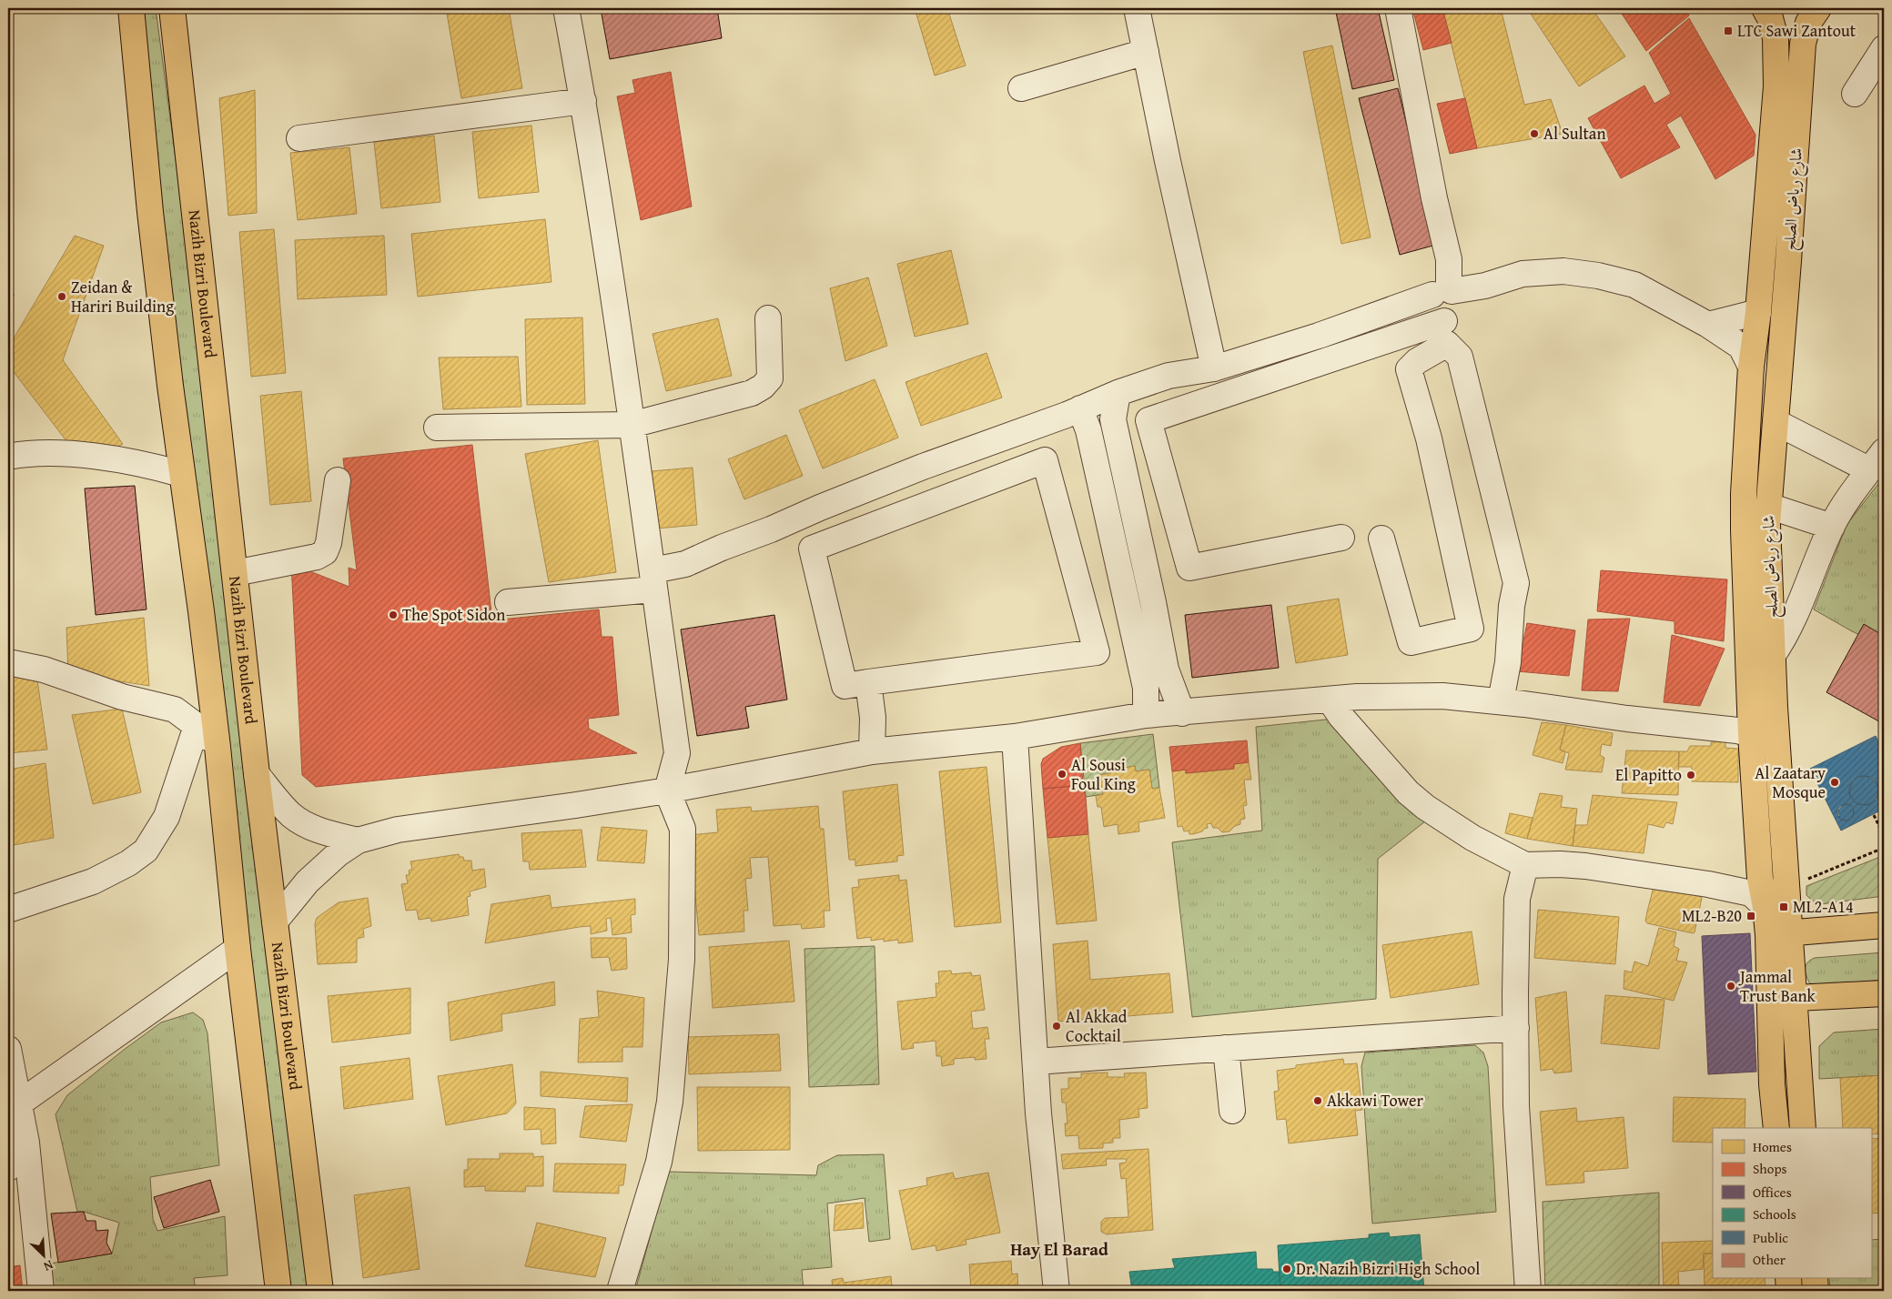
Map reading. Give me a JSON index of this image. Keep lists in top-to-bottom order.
{
  "streets": {
    "main road": ["شارع رياض الصلح", "Nazih Bizri Boulevard"]
  },
  "districts": ["Hay El Barad"],
  "places": {
    "transit": ["LTC Sawi Zantout", "ML2-A14", "ML2-B20"],
    "other": [
      "Al Sultan",
      "Zeidan & Hariri Building",
      "The Spot Sidon",
      "Al Sousi Foul King",
      "El Papitto",
      "Al Zaatary Mosque",
      "Jammal Trust Bank",
      "Al Akkad Cocktail",
      "Akkawi Tower",
      "Dr. Nazih Bizri High School"
    ]
  },
  "legend": [
    "Homes",
    "Shops",
    "Offices",
    "Schools",
    "Public",
    "Other"
  ],
  "north": "bottom right"
}
